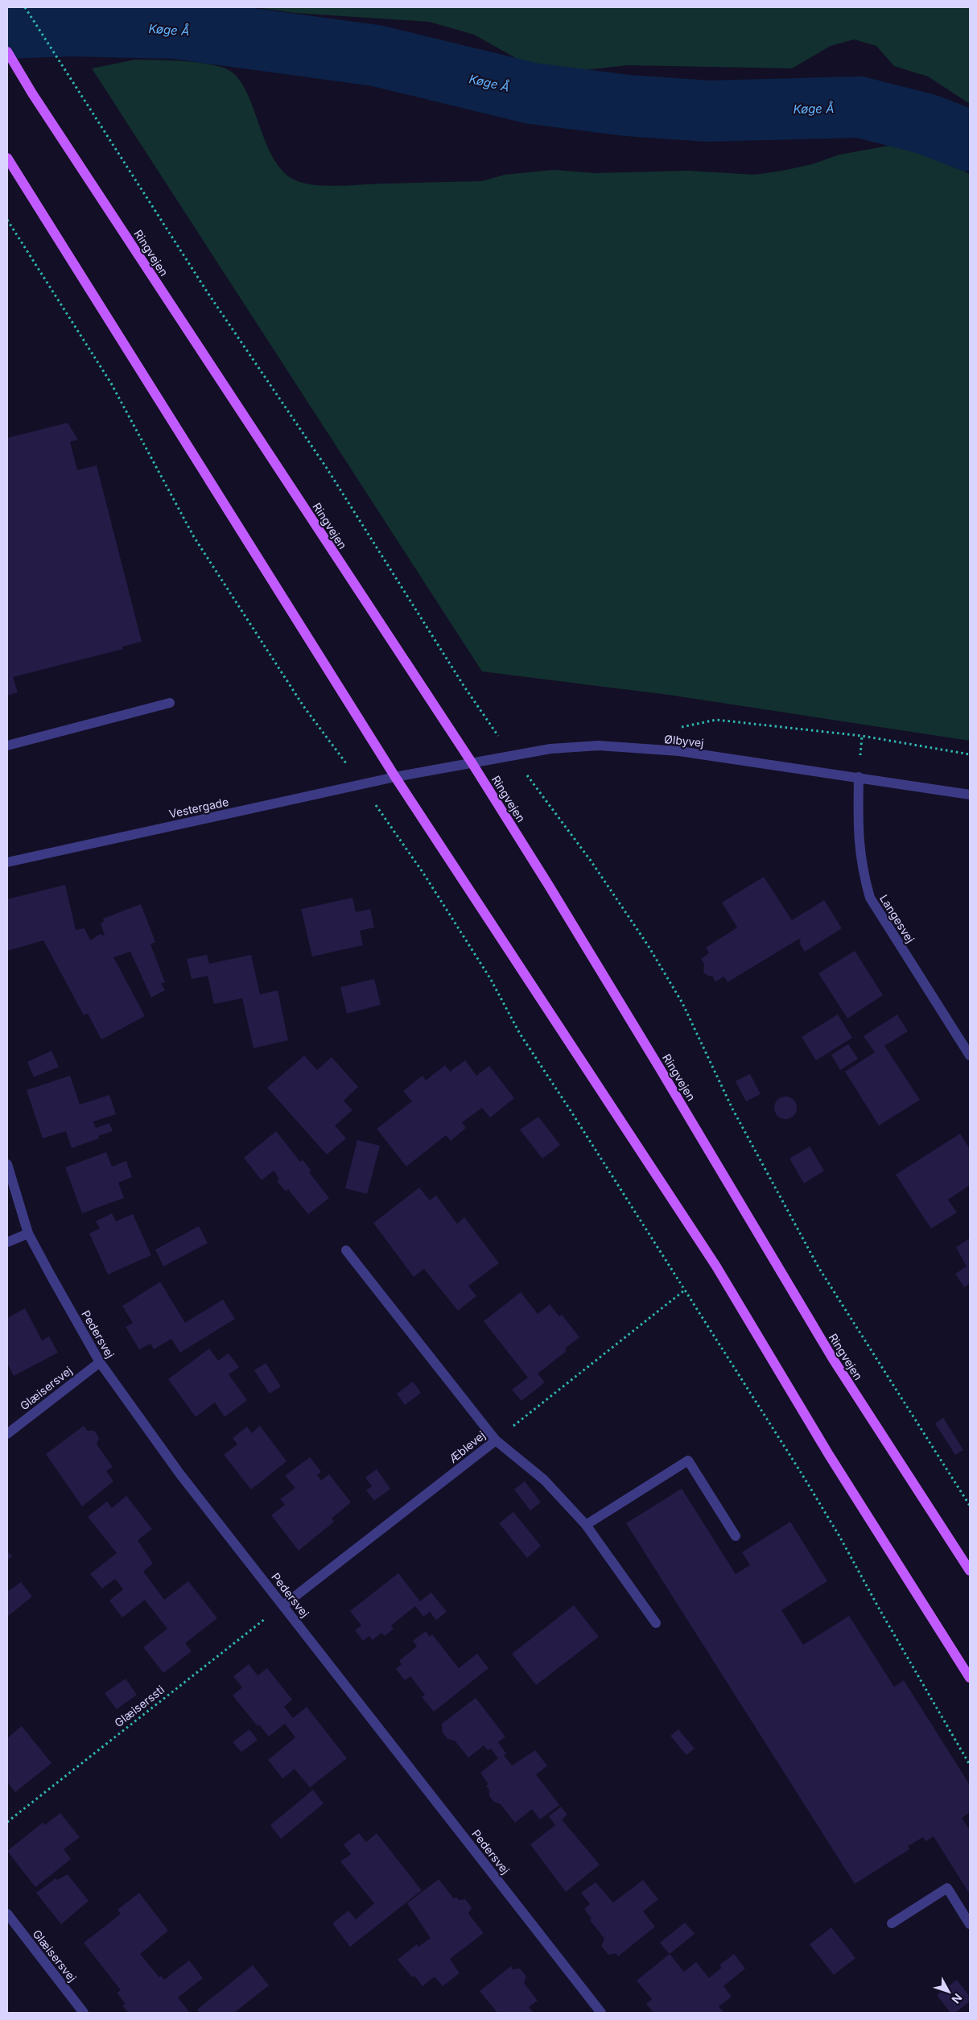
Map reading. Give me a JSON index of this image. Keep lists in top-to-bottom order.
{
  "streets": {
    "main road": ["Ringvejen"],
    "street": [
      "Ølbyvej",
      "Vestergade",
      "Langesvej",
      "Pedersvej",
      "Glæisersvej",
      "Æblevej"
    ],
    "path": ["Glæiserssti"]
  },
  "crossings": [
    ["Ringvejen", "Ølbyvej"],
    ["Ølbyvej", "Vestergade"],
    ["Ølbyvej", "Langesvej"],
    ["Pedersvej", "Glæisersvej"],
    ["Pedersvej", "Æblevej"],
    ["Pedersvej", "Glæiserssti"],
    ["Æblevej", "Glæiserssti"]
  ],
  "water": ["Køge Å"],
  "north": "bottom right"
}
